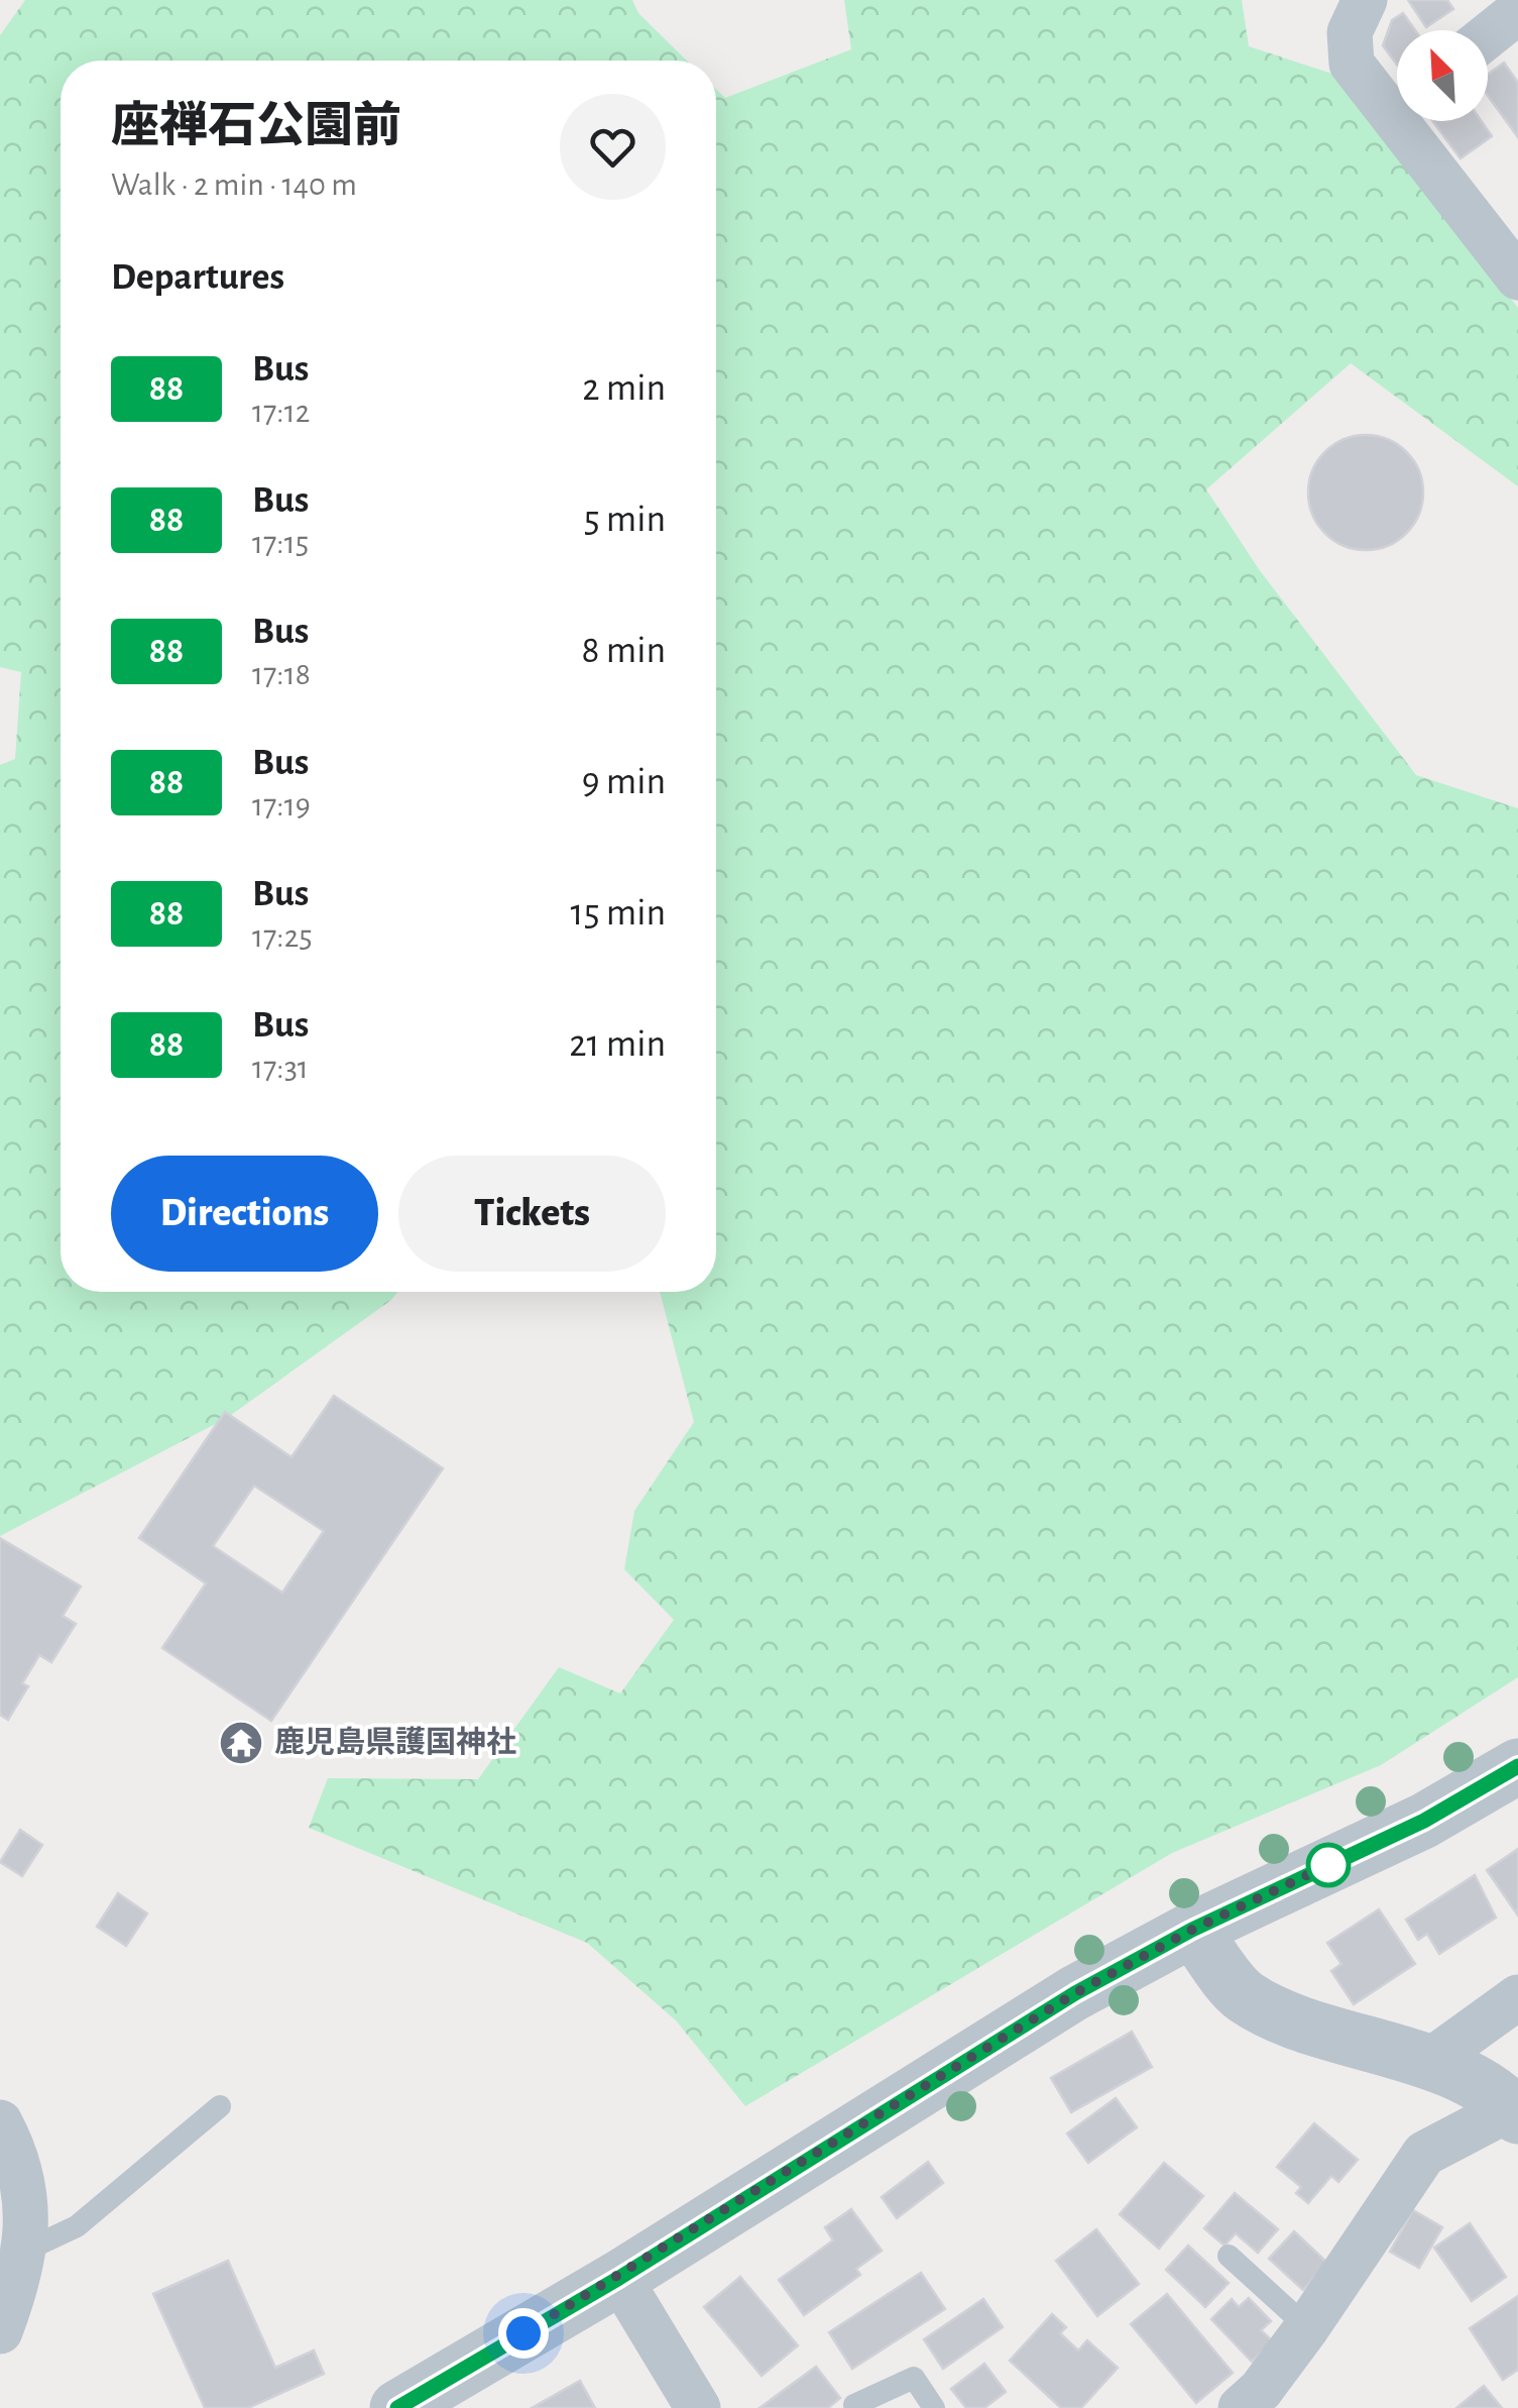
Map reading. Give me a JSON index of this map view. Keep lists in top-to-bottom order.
{
  "places": {
    "temple": ["鹿児島県護国神社"]
  },
  "lines": ["bus line 88"],
  "north": "top left",
  "page": {
    "heading": [
      ["座禅石公園前", "Walk · 2 min · 140 m"],
      "Departures"
    ],
    "list": [
      {
        "mark": "88",
        "name": "Bus",
        "note": "17:12",
        "value": "2 min"
      },
      {
        "mark": "88",
        "name": "Bus",
        "note": "17:15",
        "value": "5 min"
      },
      {
        "mark": "88",
        "name": "Bus",
        "note": "17:18",
        "value": "8 min"
      },
      {
        "mark": "88",
        "name": "Bus",
        "note": "17:19",
        "value": "9 min"
      },
      {
        "mark": "88",
        "name": "Bus",
        "note": "17:25",
        "value": "15 min"
      },
      {
        "mark": "88",
        "name": "Bus",
        "note": "17:31",
        "value": "21 min"
      }
    ],
    "buttons": ["Directions", "Tickets"]
  }
}
